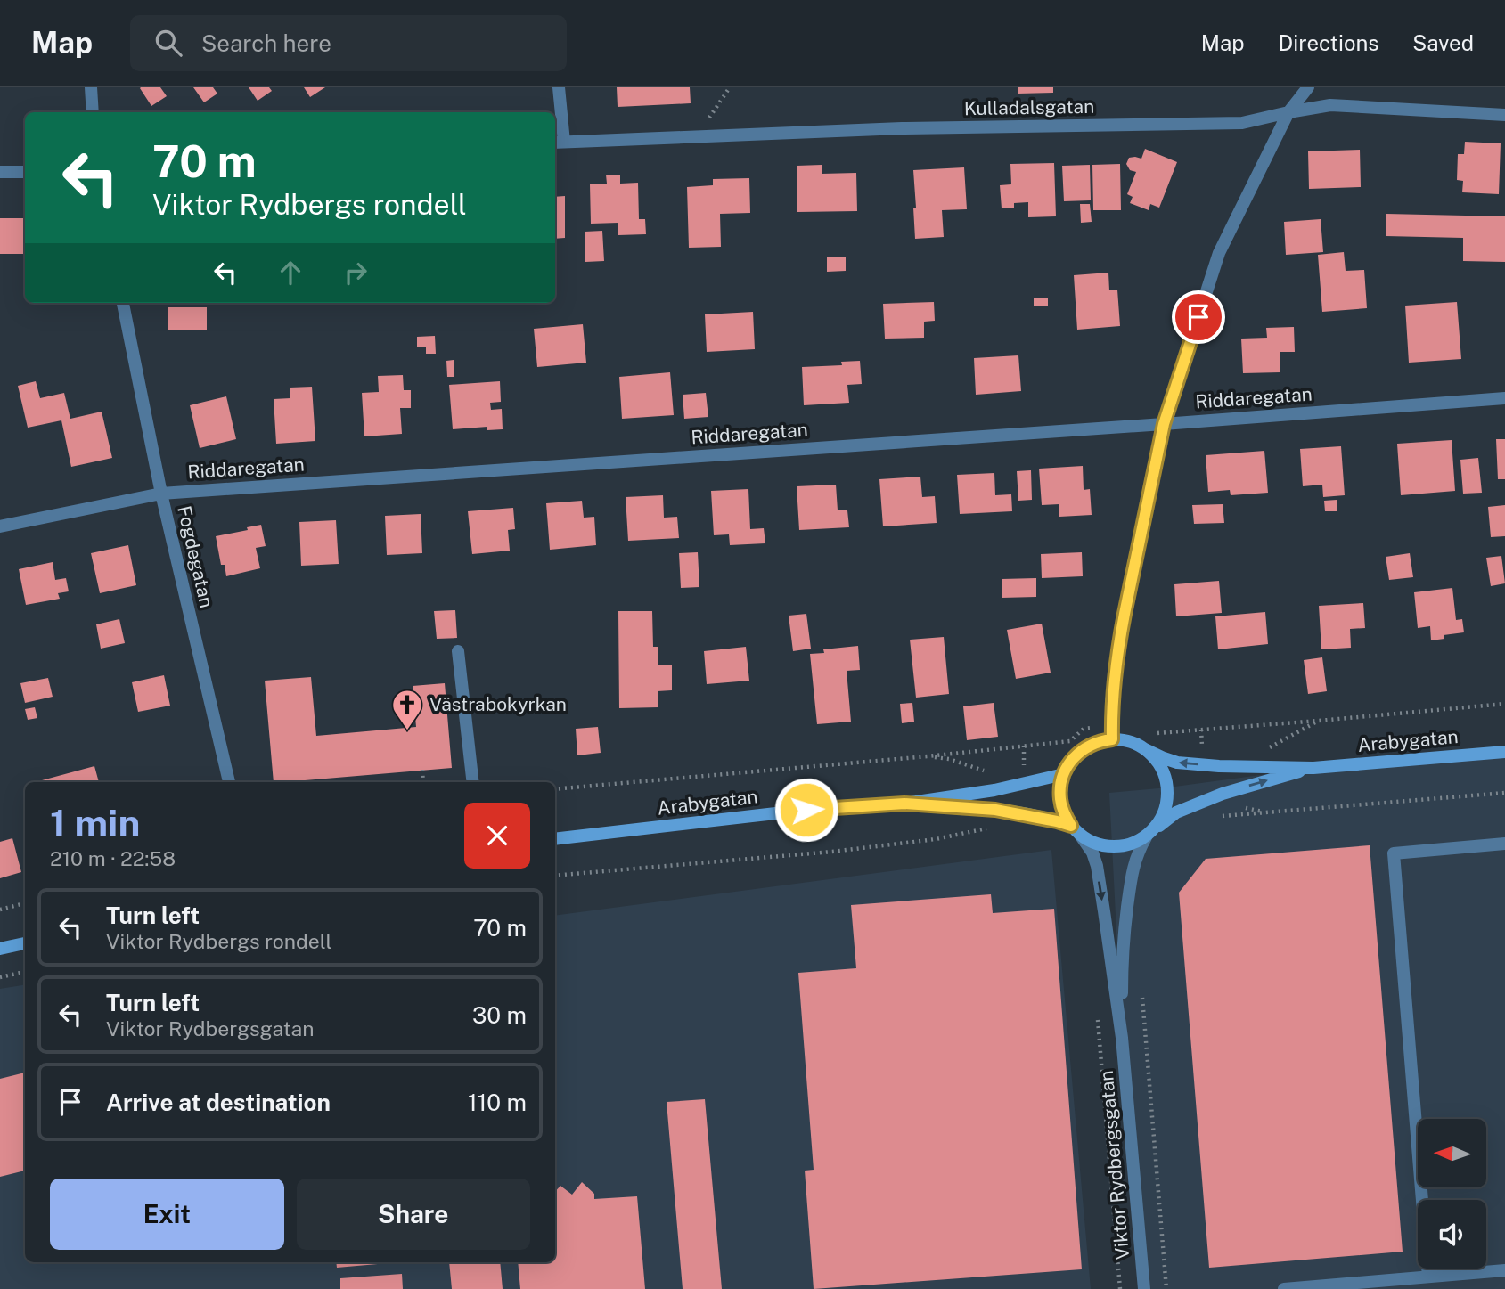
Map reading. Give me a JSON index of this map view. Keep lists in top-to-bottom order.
{
  "streets": {
    "street": [
      "Kulladalsgatan",
      "Riddaregatan",
      "Fogdegatan",
      "Arabygatan",
      "Viktor Rydbergsgatan"
    ]
  },
  "crossings": [
    ["Riddaregatan", "Fogdegatan"],
    ["Arabygatan", "Viktor Rydbergsgatan"]
  ],
  "places": {
    "church": ["Västrabokyrkan"]
  },
  "north": "left",
  "page": {
    "header": "Map",
    "search": "Search here",
    "nav": ["Map", "Directions", "Saved"],
    "turn": ["70 m", "Viktor Rydbergs rondell"],
    "heading": ["1 min", "210 m · 22:58"],
    "list": [
      {
        "name": "Turn left",
        "note": "Viktor Rydbergs rondell",
        "value": "70 m"
      },
      {
        "name": "Turn left",
        "note": "Viktor Rydbergsgatan",
        "value": "30 m"
      },
      {
        "name": "Arrive at destination",
        "value": "110 m"
      }
    ],
    "buttons": ["Exit", "Share"]
  }
}
